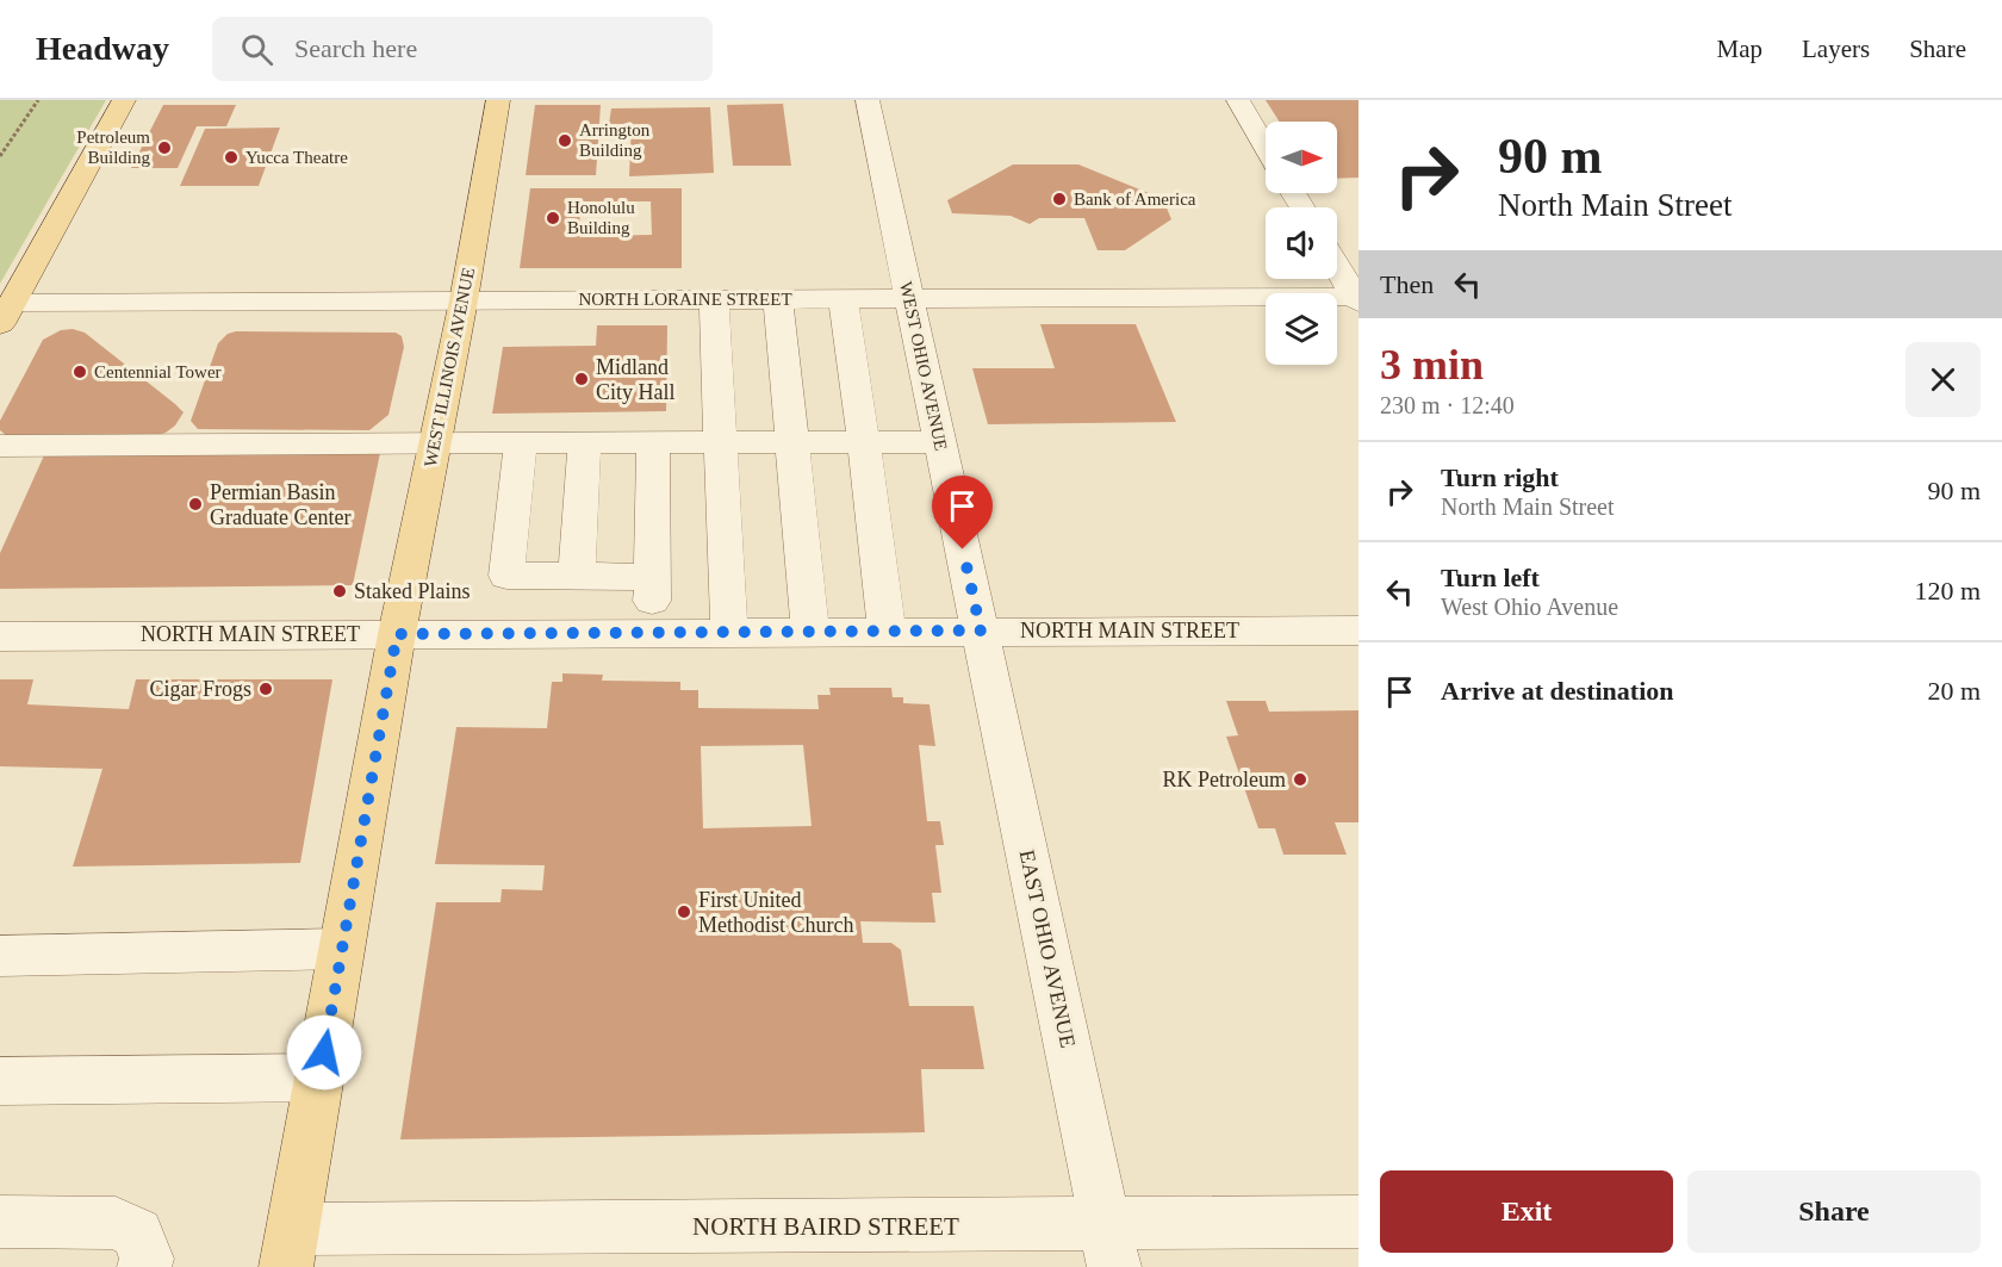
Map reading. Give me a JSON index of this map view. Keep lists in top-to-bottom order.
{
  "streets": {
    "main road": ["WEST ILLINOIS AVENUE"],
    "street": [
      "NORTH LORAINE STREET",
      "WEST OHIO AVENUE",
      "NORTH MAIN STREET",
      "EAST OHIO AVENUE",
      "NORTH BAIRD STREET"
    ]
  },
  "crossings": [
    ["NORTH LORAINE STREET", "WEST OHIO AVENUE"],
    ["NORTH LORAINE STREET", "WEST ILLINOIS AVENUE"],
    ["WEST OHIO AVENUE", "NORTH MAIN STREET"],
    ["WEST OHIO AVENUE", "EAST OHIO AVENUE"],
    ["WEST ILLINOIS AVENUE", "NORTH MAIN STREET"],
    ["WEST ILLINOIS AVENUE", "NORTH BAIRD STREET"],
    ["NORTH MAIN STREET", "EAST OHIO AVENUE"],
    ["EAST OHIO AVENUE", "NORTH BAIRD STREET"]
  ],
  "places": [
    "Arrington Building",
    "Petroleum Building",
    "Yucca Theatre",
    "Bank of America",
    "Honolulu Building",
    "Centennial Tower",
    "Midland City Hall",
    "Permian Basin Graduate Center",
    "Staked Plains",
    "Cigar Frogs",
    "RK Petroleum",
    "First United Methodist Church"
  ],
  "north": "right",
  "page": {
    "header": "Headway",
    "search": "Search here",
    "nav": ["Map", "Layers", "Share"],
    "turn": ["90 m", "North Main Street"],
    "then": "Then",
    "heading": ["3 min", "230 m · 12:40"],
    "list": [
      {
        "name": "Turn right",
        "note": "North Main Street",
        "value": "90 m"
      },
      {
        "name": "Turn left",
        "note": "West Ohio Avenue",
        "value": "120 m"
      },
      {
        "name": "Arrive at destination",
        "value": "20 m"
      }
    ],
    "buttons": ["Exit", "Share"]
  }
}
